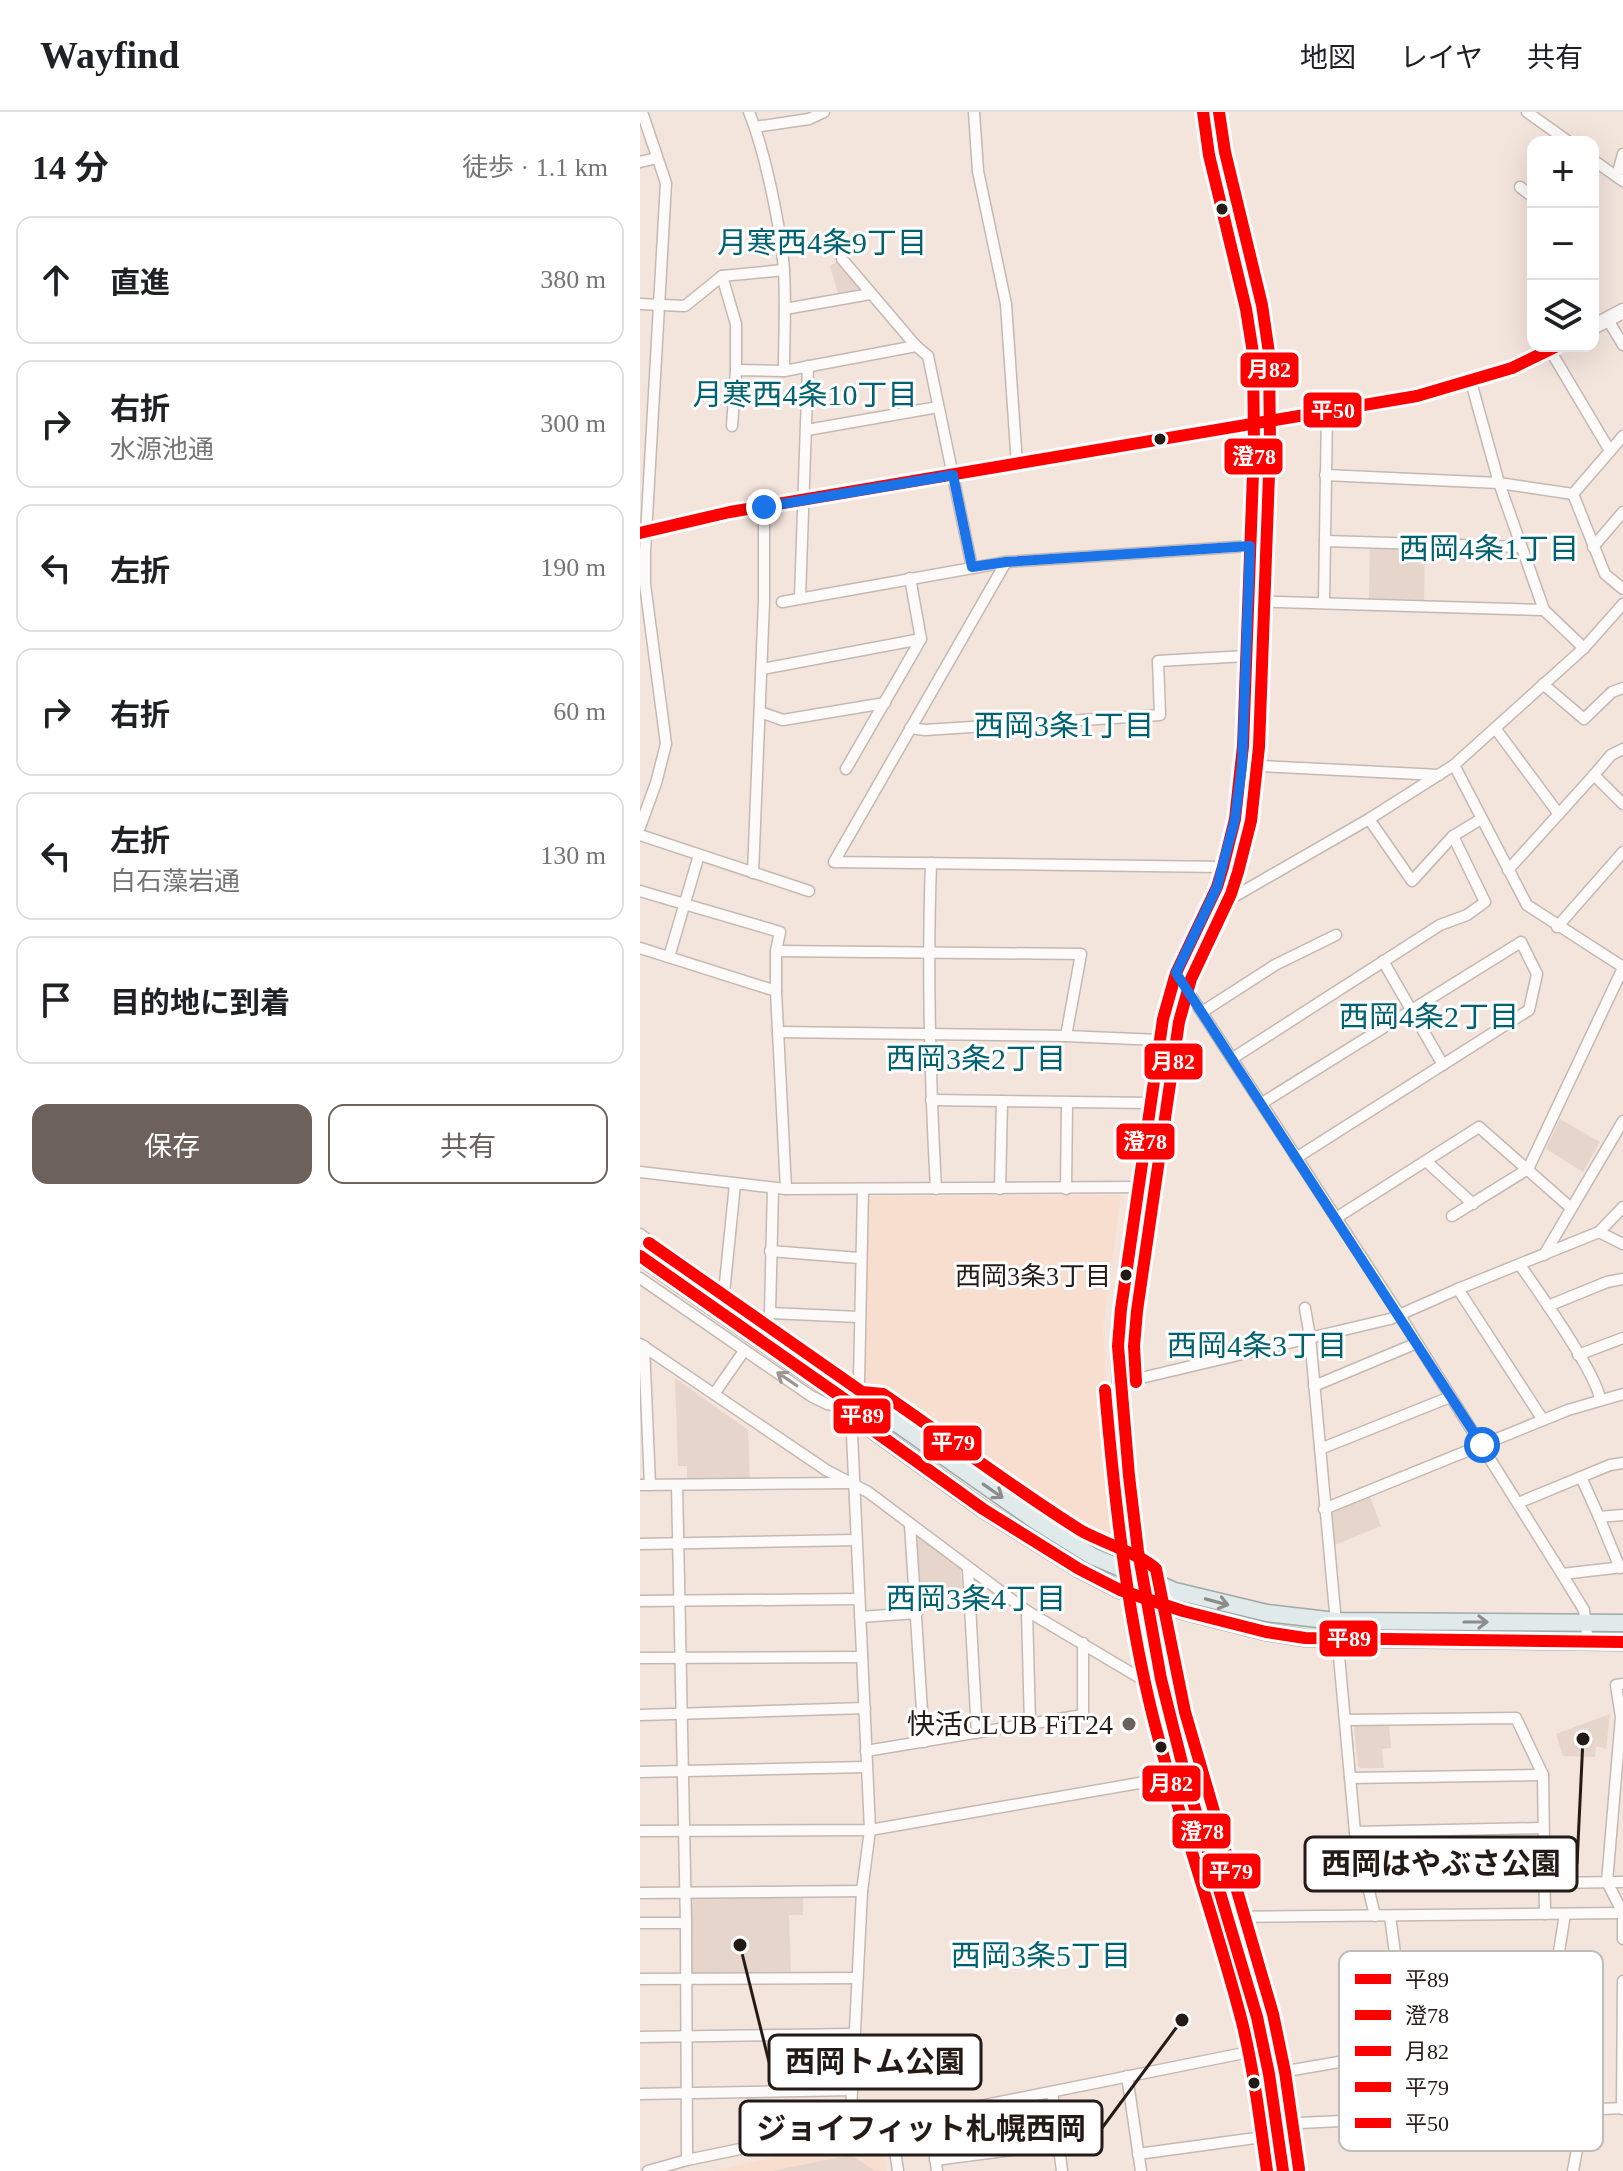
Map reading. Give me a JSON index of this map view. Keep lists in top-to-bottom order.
{
  "districts": [
    "月寒西4条9丁目",
    "月寒西4条10丁目",
    "西岡4条1丁目",
    "西岡3条1丁目",
    "西岡4条2丁目",
    "西岡3条2丁目",
    "西岡4条3丁目",
    "西岡3条4丁目",
    "西岡3条5丁目"
  ],
  "places": [
    "西岡3条3丁目",
    "快活CLUB FiT24",
    "西岡はやぶさ公園",
    "西岡トム公園",
    "ジョイフィット札幌西岡"
  ],
  "lines": [
    "transit line 澄78",
    "transit line 月82",
    "transit line 平50",
    "transit line 平79",
    "transit line 平89"
  ],
  "legend": [
    "平89",
    "澄78",
    "月82",
    "平79",
    "平50"
  ],
  "page": {
    "header": "Wayfind",
    "nav": ["地図", "レイヤ", "共有"],
    "heading": ["14 分", "徒歩 · 1.1 km"],
    "map_buttons": ["+", "−"],
    "list": [
      ["直進", "380 m"],
      ["右折", "水源池通", "300 m"],
      ["左折", "190 m"],
      ["右折", "60 m"],
      ["左折", "白石藻岩通", "130 m"],
      "目的地に到着"
    ],
    "buttons": ["保存", "共有"]
  }
}
